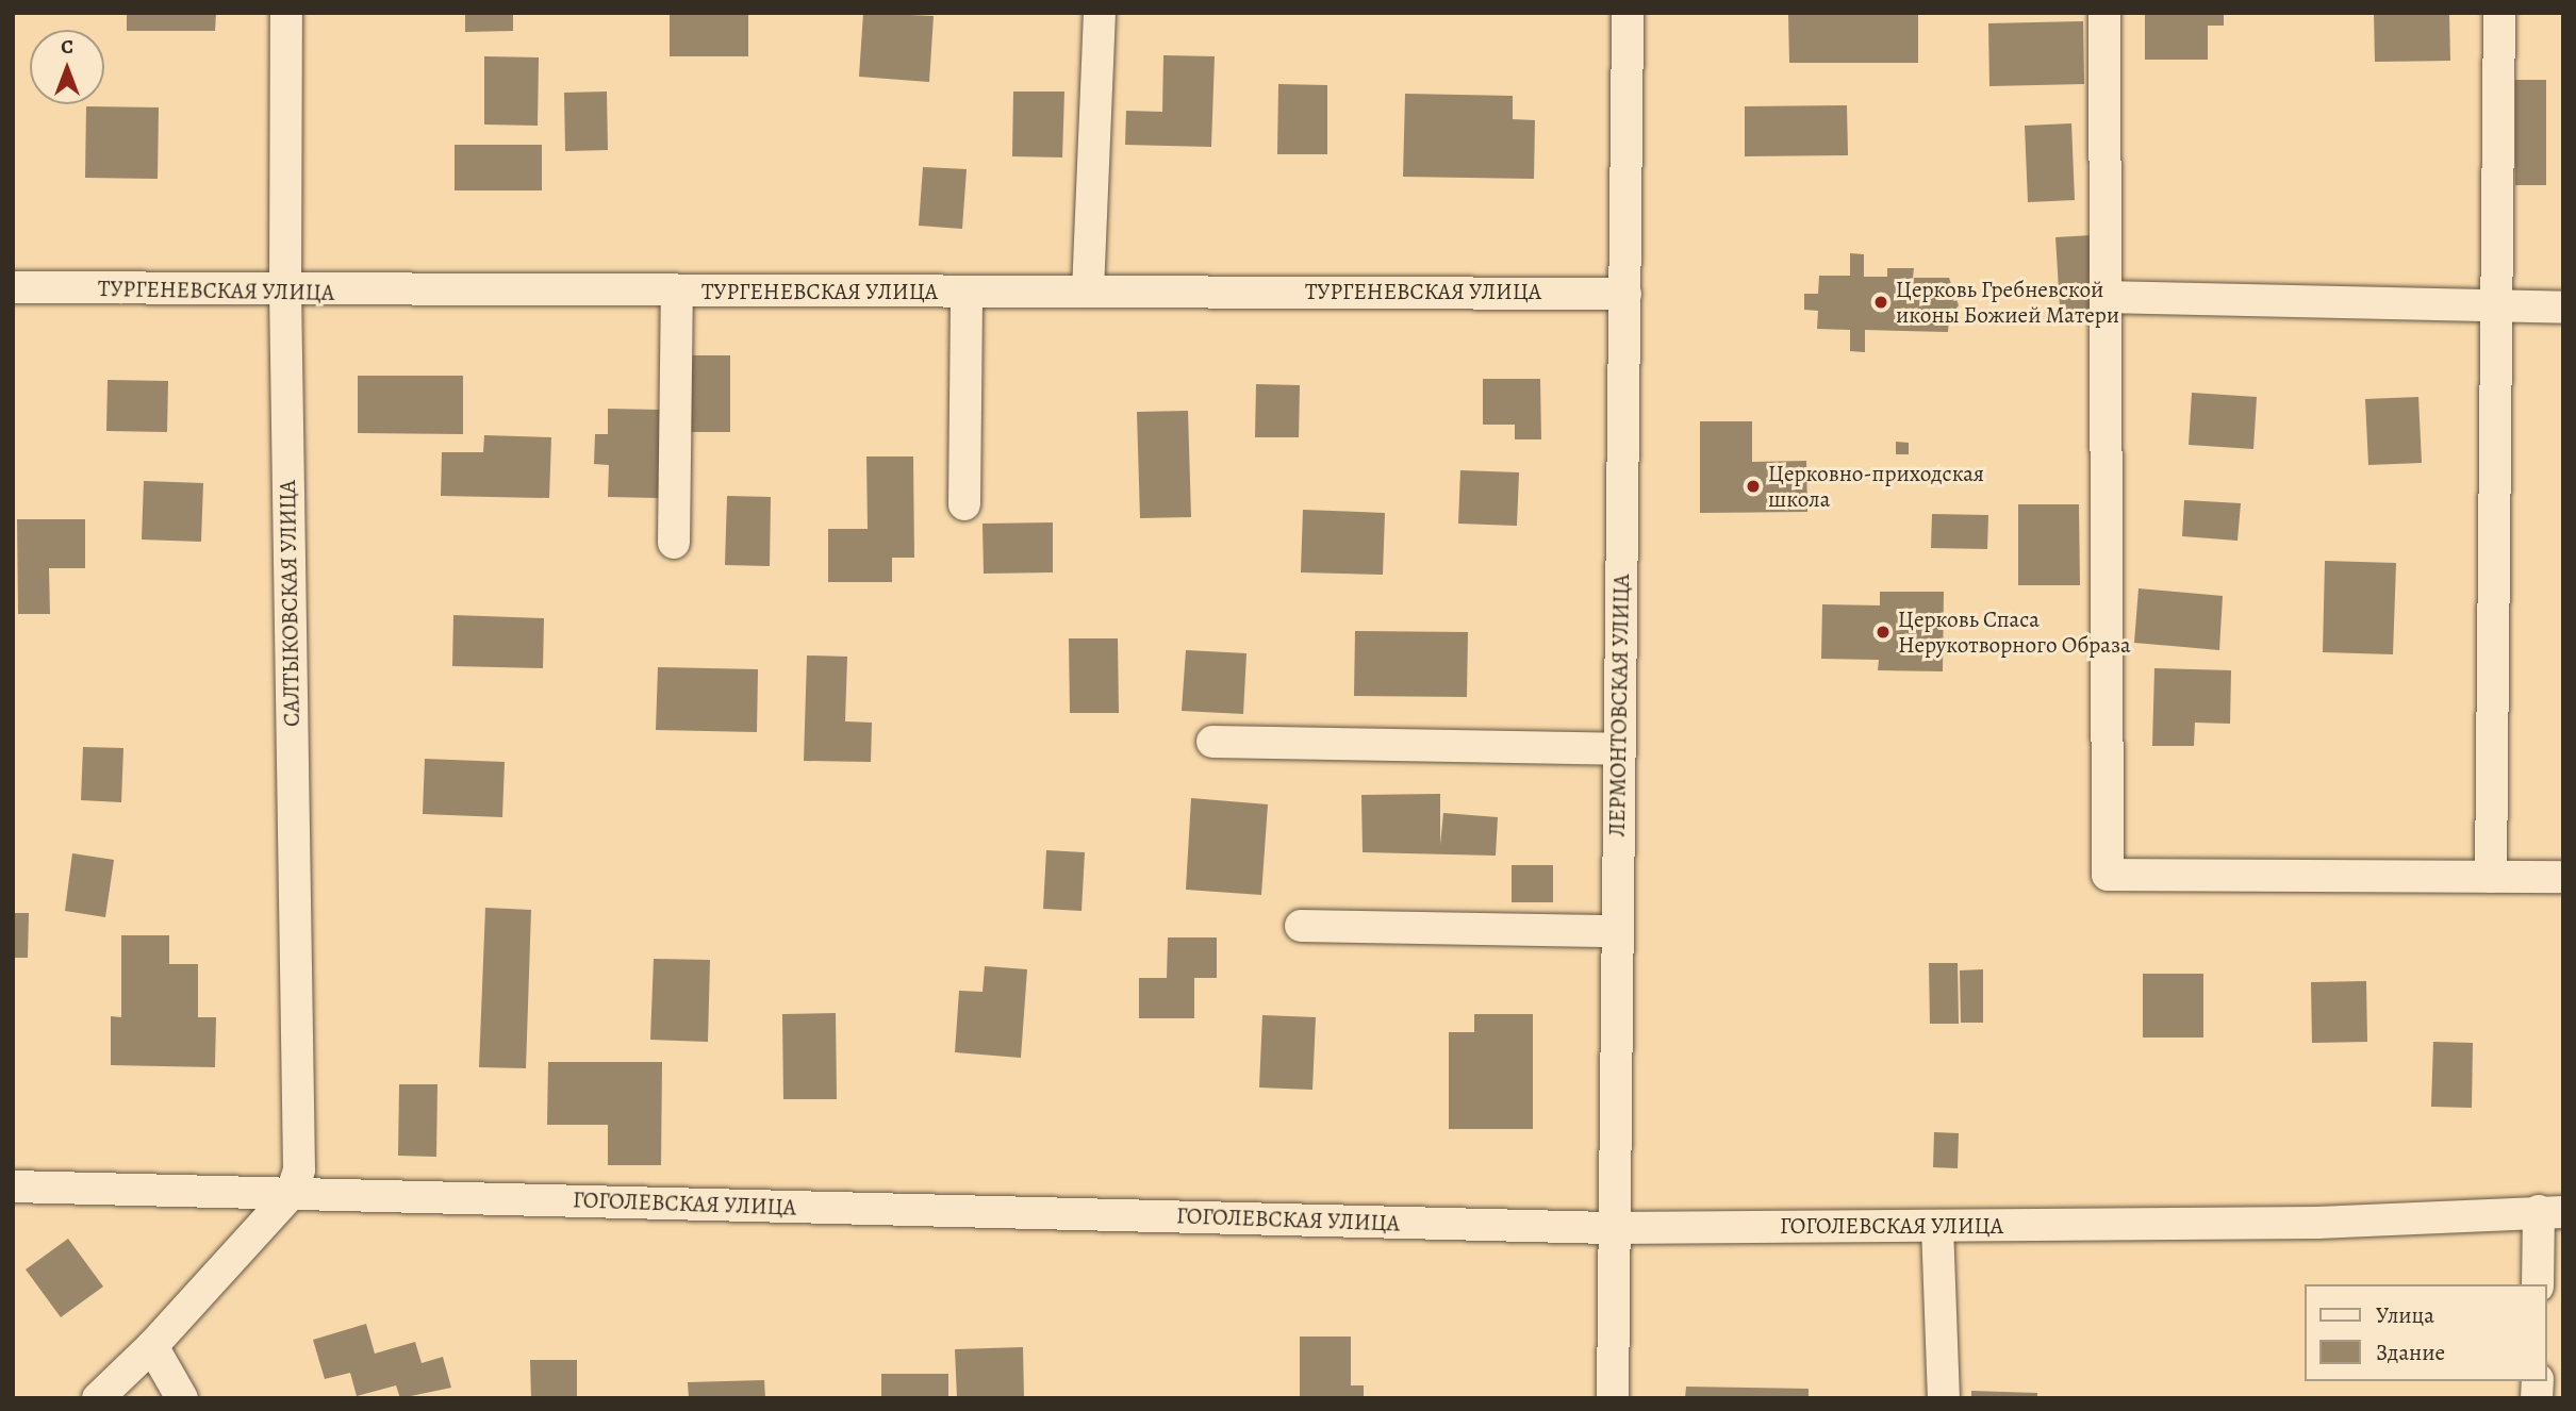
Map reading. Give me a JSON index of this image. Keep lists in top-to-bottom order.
{
  "streets": {
    "street": [
      "ТУРГЕНЕВСКАЯ УЛИЦА",
      "САЛТЫКОВСКАЯ УЛИЦА",
      "ЛЕРМОНТОВСКАЯ УЛИЦА",
      "ГОГОЛЕВСКАЯ УЛИЦА"
    ]
  },
  "crossings": [
    ["ТУРГЕНЕВСКАЯ УЛИЦА", "САЛТЫКОВСКАЯ УЛИЦА"],
    ["ТУРГЕНЕВСКАЯ УЛИЦА", "ЛЕРМОНТОВСКАЯ УЛИЦА"],
    ["САЛТЫКОВСКАЯ УЛИЦА", "ГОГОЛЕВСКАЯ УЛИЦА"],
    ["ЛЕРМОНТОВСКАЯ УЛИЦА", "ГОГОЛЕВСКАЯ УЛИЦА"]
  ],
  "places": ["Церковь Гребневской иконы Божией Матери", "Церковно-приходская школа", "Церковь Спаса Нерукотворного Образа"],
  "legend": ["Улица", "Здание"],
  "north": "top"
}
